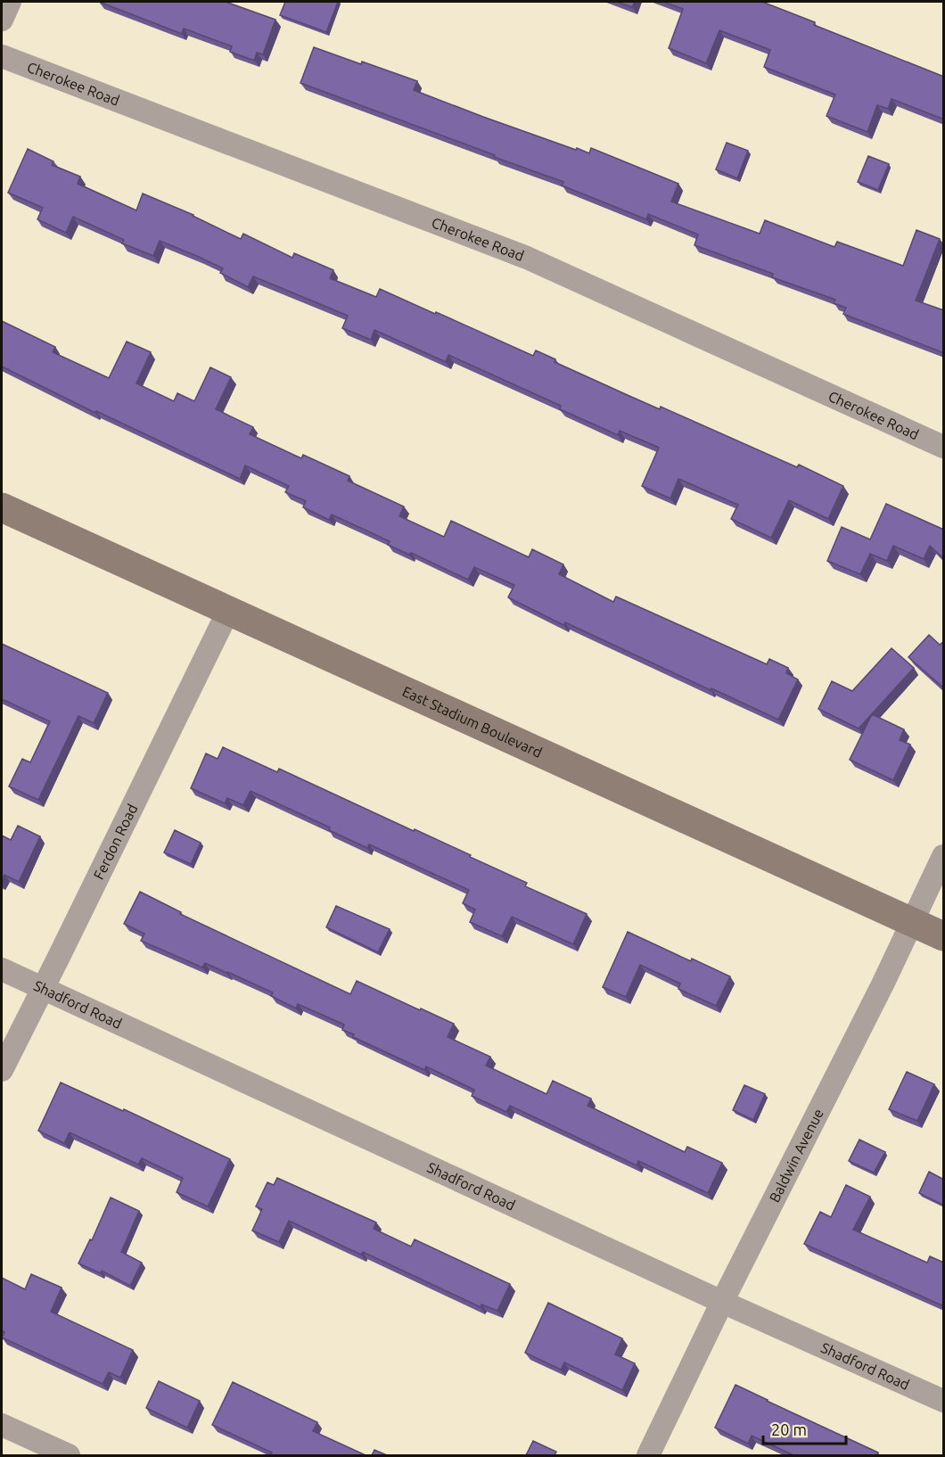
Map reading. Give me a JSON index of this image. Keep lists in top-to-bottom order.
{
  "streets": {
    "main road": ["East Stadium Boulevard"],
    "street": [
      "Cherokee Road",
      "Ferdon Road",
      "Shadford Road",
      "Baldwin Avenue"
    ]
  },
  "crossings": [
    ["East Stadium Boulevard", "Ferdon Road"],
    ["East Stadium Boulevard", "Baldwin Avenue"],
    ["Ferdon Road", "Shadford Road"],
    ["Shadford Road", "Baldwin Avenue"]
  ],
  "scale_bar": "20 m"
}
